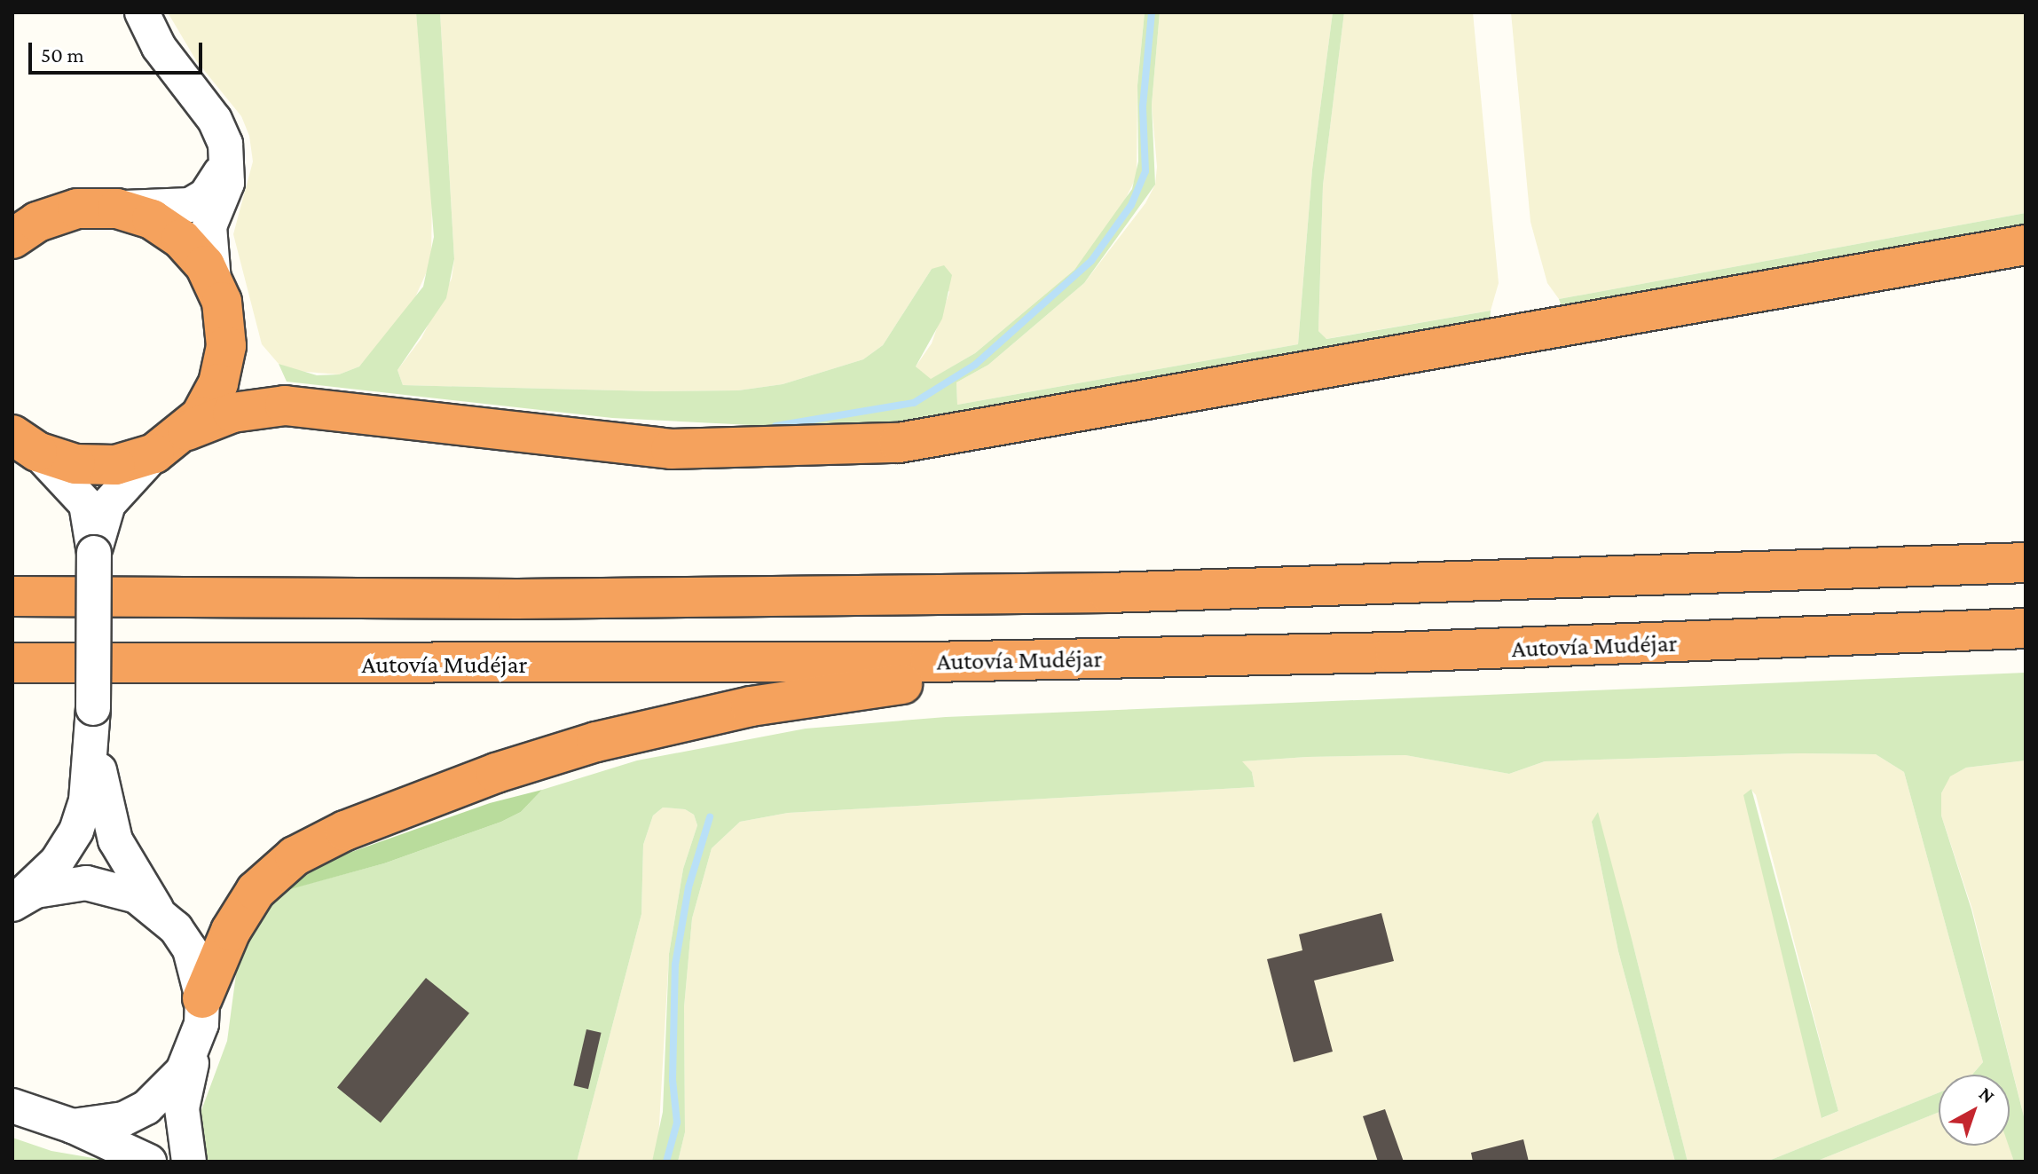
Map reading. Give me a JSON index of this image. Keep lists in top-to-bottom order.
{
  "streets": {
    "highway": ["Autovía Mudéjar"]
  },
  "scale_bar": "50 m",
  "north": "top right"
}
